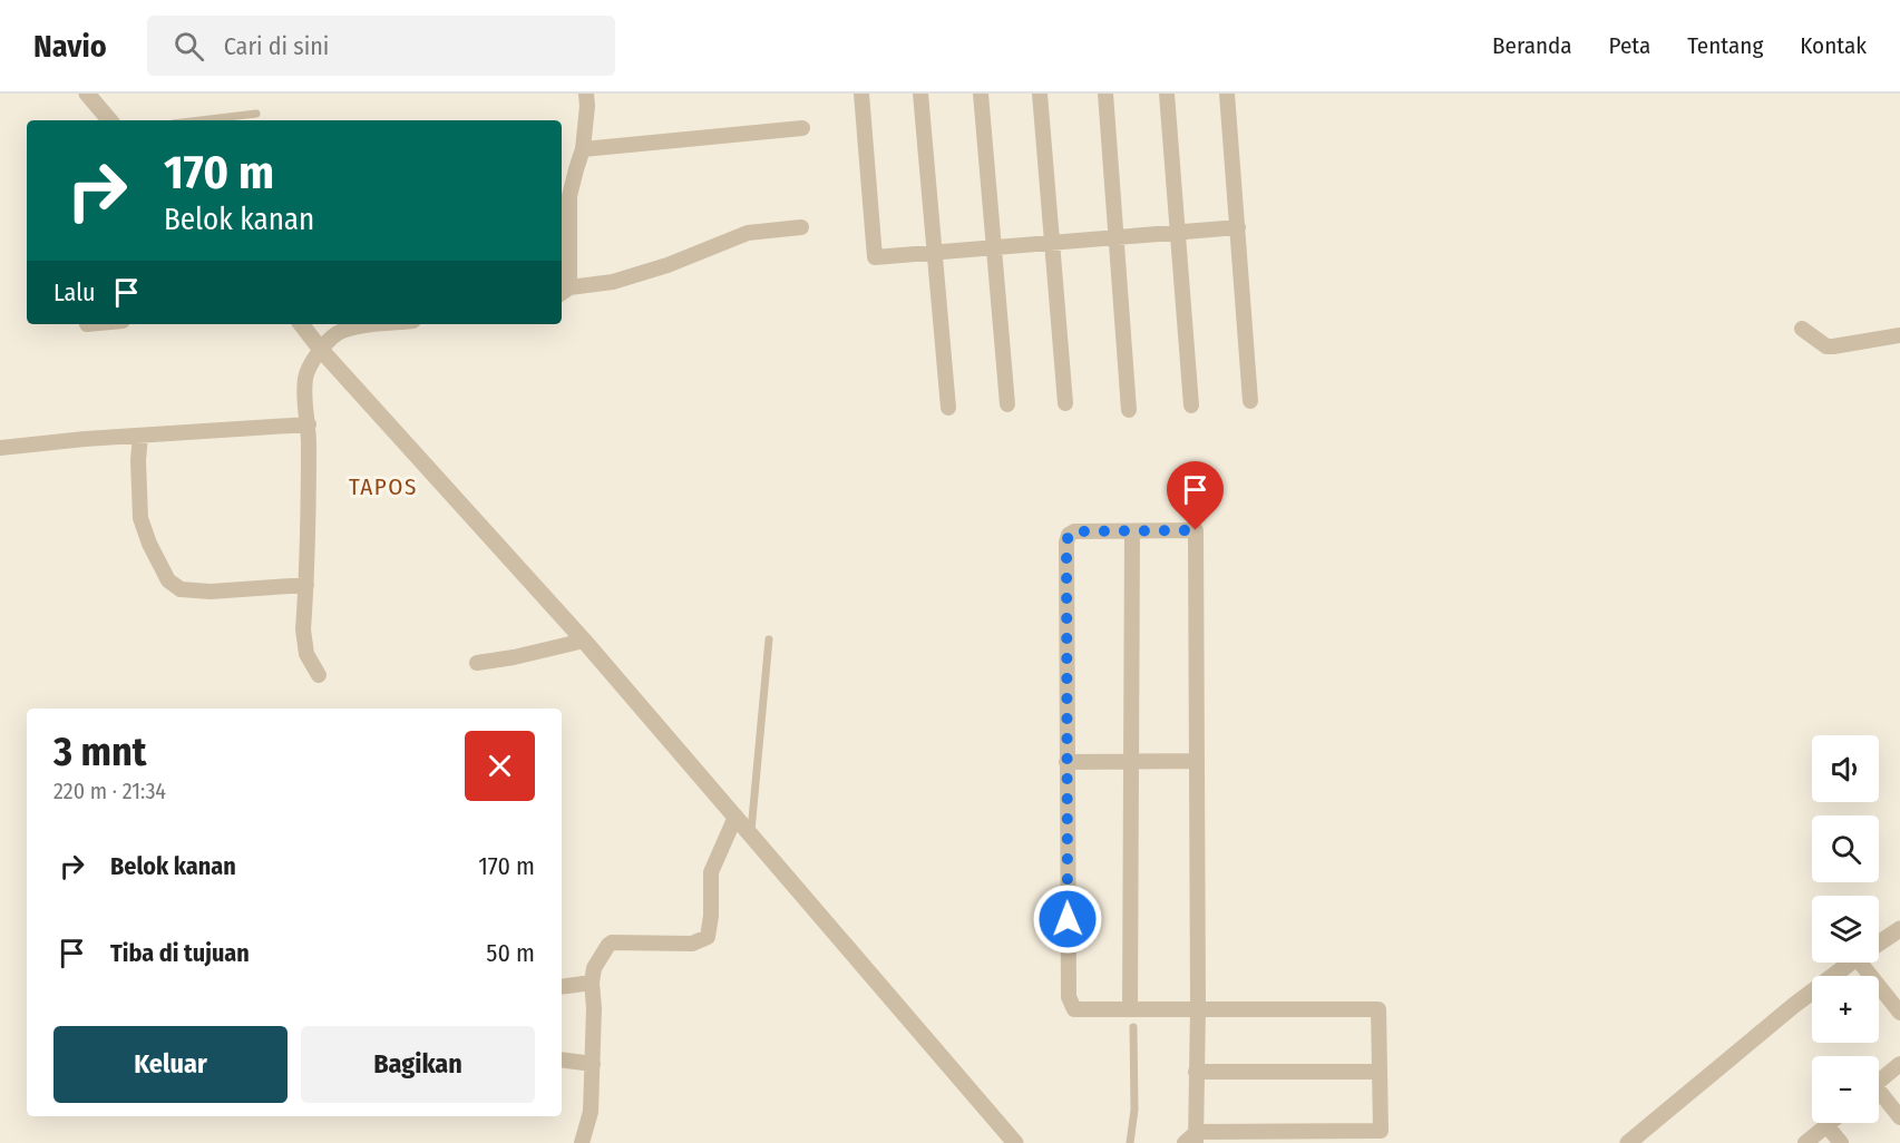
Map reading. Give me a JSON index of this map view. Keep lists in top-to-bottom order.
{
  "districts": ["TAPOS"],
  "page": {
    "header": "Navio",
    "search": "Cari di sini",
    "nav": [
      "Beranda",
      "Peta",
      "Tentang",
      "Kontak"
    ],
    "turn": ["170 m", "Belok kanan"],
    "then": "Lalu",
    "heading": ["3 mnt", "220 m · 21:34"],
    "map_buttons": ["+", "−"],
    "list": [
      {
        "name": "Belok kanan",
        "value": "170 m"
      },
      {
        "name": "Tiba di tujuan",
        "value": "50 m"
      }
    ],
    "buttons": ["Keluar", "Bagikan"]
  }
}
